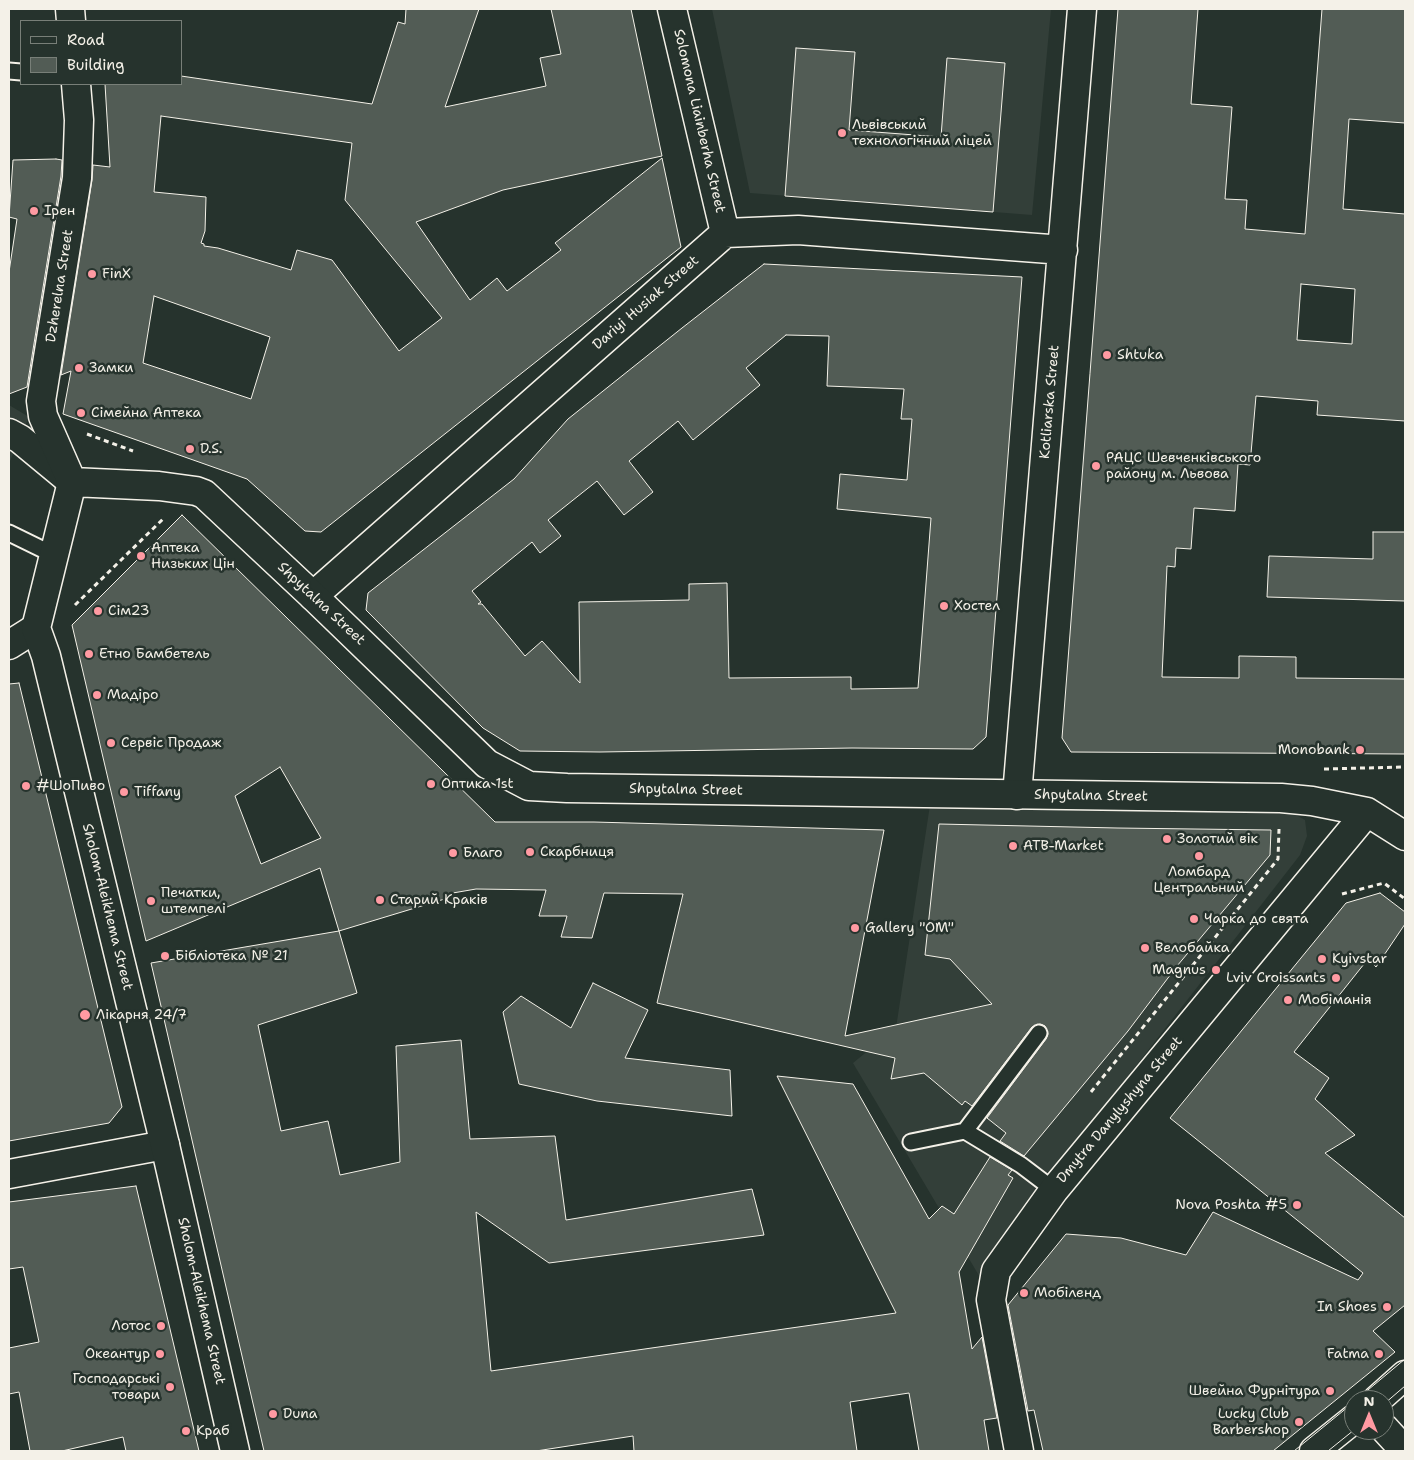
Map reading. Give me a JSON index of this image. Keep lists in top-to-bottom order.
{
  "streets": {
    "street": [
      "Solomona Liainberha Street",
      "Dzherelna Street",
      "Dariyi Husiak Street",
      "Kotliarska Street",
      "Shpytalna Street",
      "Sholom-Aleikhema Street",
      "Dmytra Danylyshyna Street"
    ]
  },
  "crossings": [
    ["Solomona Liainberha Street", "Dariyi Husiak Street"],
    ["Dzherelna Street", "Shpytalna Street"],
    ["Dariyi Husiak Street", "Shpytalna Street"],
    ["Kotliarska Street", "Shpytalna Street"],
    ["Shpytalna Street", "Dmytra Danylyshyna Street"]
  ],
  "places": [
    "Львівський технологічний ліцей",
    "Ірен",
    "FinX",
    "Shtuka",
    "Замки",
    "Сімейна Аптека",
    "D.S.",
    "РАЦС Шевченківського району м. Львова",
    "Аптека Низьких Цін",
    "Хостел",
    "Сім23",
    "Етно Бамбетель",
    "Мадіро",
    "Сервіс Продаж",
    "Monobank",
    "Оптика 1st",
    "#ШоПиво",
    "Tiffany",
    "Золотий вік",
    "ATB-Market",
    "Скарбниця",
    "Благо",
    "Ломбард Центральний",
    "Старий Краків",
    "Печатки, штемпелі",
    "Чарка до свята",
    "Gallery \"OM\"",
    "Велобайка",
    "Бібліотека № 21",
    "Kyivstar",
    "Magnus",
    "Lviv Croissants",
    "Мобіманія",
    "Лікарня 24/7",
    "Nova Poshta #5",
    "Мобіленд",
    "In Shoes",
    "Лотос",
    "Океантур",
    "Fatma",
    "Господарські товари",
    "Швейна Фурнітура",
    "Duna",
    "Lucky Club Barbershop",
    "Краб"
  ],
  "legend": ["Road", "Building"],
  "north": "top"
}
